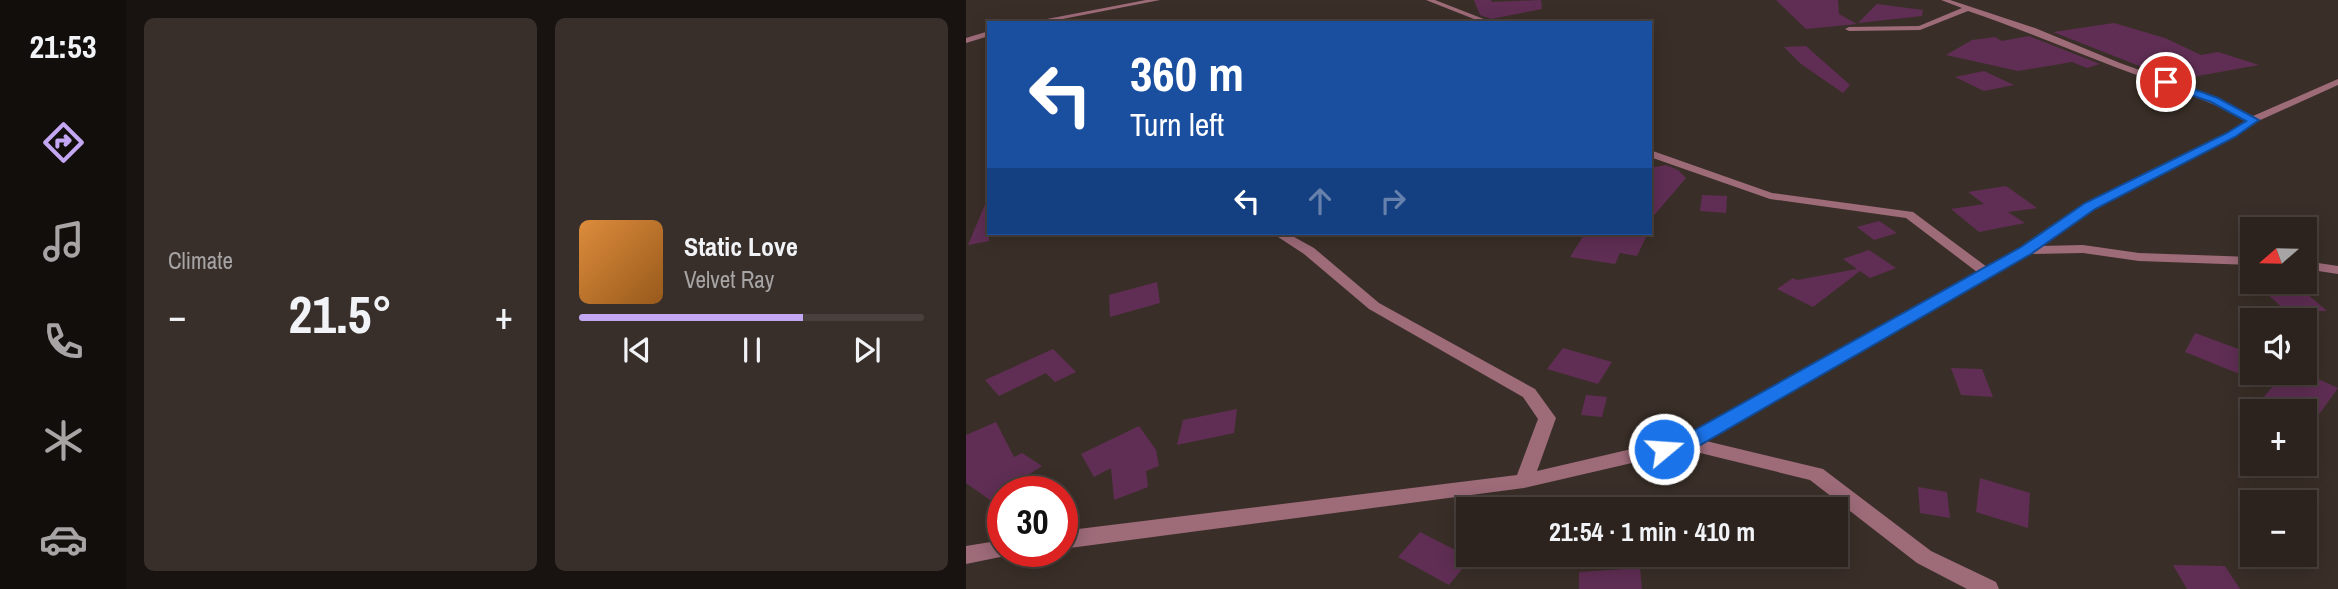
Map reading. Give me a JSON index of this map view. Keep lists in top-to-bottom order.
{
  "north": "left",
  "page": {
    "tabs": "21:53",
    "tile": "Climate",
    "turn": ["360 m", "Turn left"],
    "map_buttons": ["+", "−"],
    "song": ["Static Love", "Velvet Ray"],
    "heat": ["−", "21.5°", "+"],
    "limit": "30",
    "trip": "21:54 · 1 min · 410 m"
  }
}
